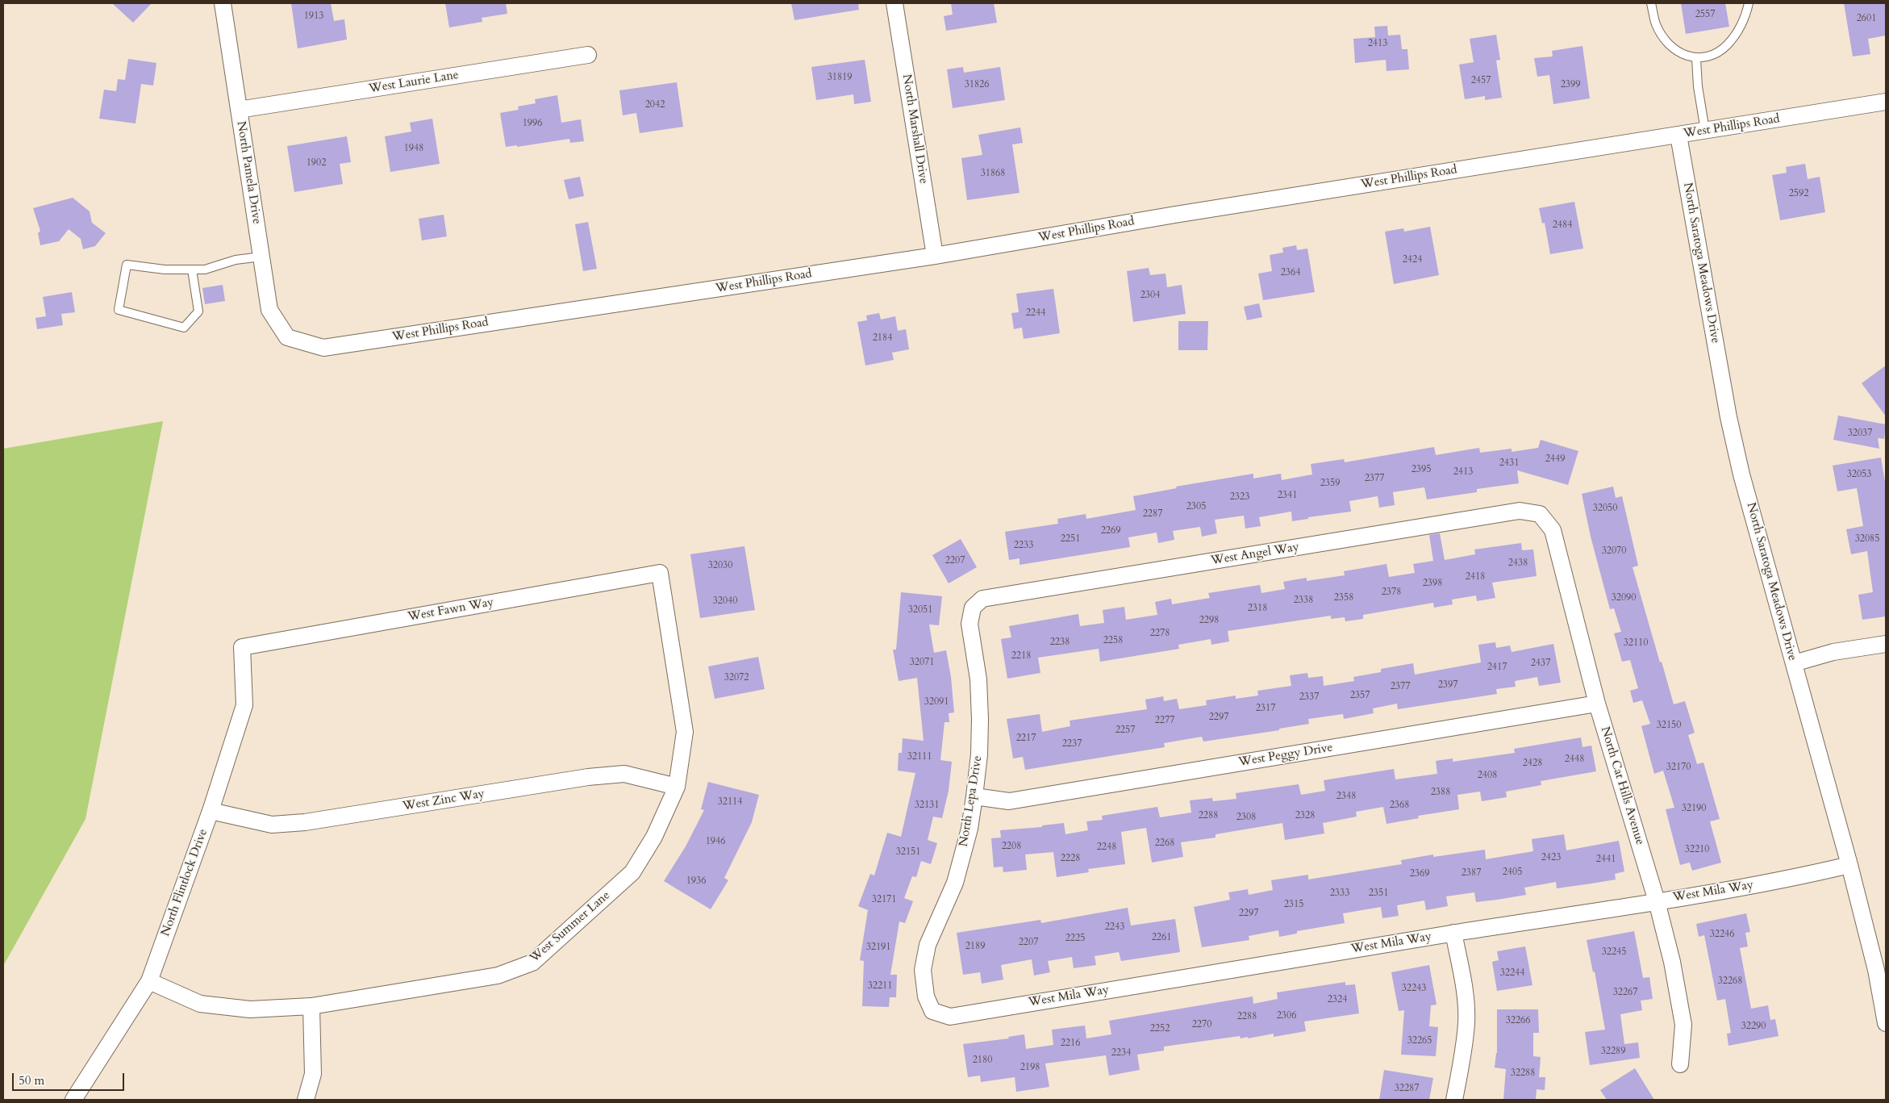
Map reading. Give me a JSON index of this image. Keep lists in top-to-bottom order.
{
  "streets": {
    "street": [
      "West Laurie Lane",
      "West Phillips Road",
      "North Marshall Drive",
      "North Pamela Drive",
      "North Saratoga Meadows Drive",
      "West Angel Way",
      "West Fawn Way",
      "West Peggy Drive",
      "North Cat Hills Avenue",
      "West Zinc Way",
      "North Lepa Drive",
      "North Flintlock Drive",
      "West Mila Way",
      "West Summer Lane"
    ]
  },
  "crossings": [
    ["West Laurie Lane", "North Pamela Drive"],
    ["West Phillips Road", "North Marshall Drive"],
    ["West Phillips Road", "North Pamela Drive"],
    ["West Phillips Road", "North Saratoga Meadows Drive"],
    ["North Saratoga Meadows Drive", "West Mila Way"],
    ["West Angel Way", "North Cat Hills Avenue"],
    ["West Angel Way", "North Lepa Drive"],
    ["West Fawn Way", "North Flintlock Drive"],
    ["West Fawn Way", "West Summer Lane"],
    ["West Peggy Drive", "North Cat Hills Avenue"],
    ["West Peggy Drive", "North Lepa Drive"],
    ["North Cat Hills Avenue", "West Mila Way"],
    ["West Zinc Way", "North Flintlock Drive"],
    ["West Zinc Way", "West Summer Lane"],
    ["North Lepa Drive", "West Mila Way"],
    ["North Flintlock Drive", "West Summer Lane"]
  ],
  "house_numbers": [
    "2557",
    "1913",
    "2601",
    "2413",
    "31819",
    "2457",
    "31826",
    "2399",
    "2042",
    "1996",
    "1948",
    "1902",
    "31868",
    "2592",
    "2484",
    "2424",
    "2364",
    "2304",
    "2244",
    "2184",
    "32037",
    "2449",
    "2431",
    "2395",
    "2413",
    "32053",
    "2377",
    "2359",
    "2341",
    "2323",
    "2305",
    "32050",
    "2287",
    "2269",
    "2251",
    "32085",
    "2233",
    "32070",
    "2207",
    "2438",
    "32030",
    "2418",
    "2398",
    "2378",
    "2358",
    "32090",
    "2338",
    "32040",
    "2318",
    "32051",
    "2298",
    "2278",
    "2258",
    "2238",
    "32110",
    "2218",
    "32071",
    "2437",
    "2417",
    "32072",
    "2397",
    "2377",
    "2357",
    "2337",
    "32091",
    "2317",
    "2297",
    "2277",
    "32150",
    "2257",
    "2217",
    "2237",
    "32111",
    "2448",
    "2428",
    "32170",
    "2408",
    "2388",
    "2348",
    "32114",
    "32131",
    "2368",
    "32190",
    "2288",
    "2328",
    "2308",
    "1946",
    "2268",
    "2208",
    "2248",
    "32210",
    "32151",
    "2423",
    "2228",
    "2441",
    "2405",
    "2387",
    "2369",
    "1936",
    "2333",
    "2351",
    "32171",
    "2315",
    "2297",
    "2243",
    "32246",
    "2261",
    "2225",
    "2207",
    "2189",
    "32191",
    "32245",
    "32244",
    "32268",
    "32211",
    "32243",
    "32267",
    "2324",
    "2306",
    "2288",
    "32266",
    "2270",
    "32290",
    "2252",
    "32265",
    "2216",
    "32289",
    "2234",
    "2180",
    "2198",
    "32288",
    "32287"
  ],
  "scale_bar": "50 m"
}
